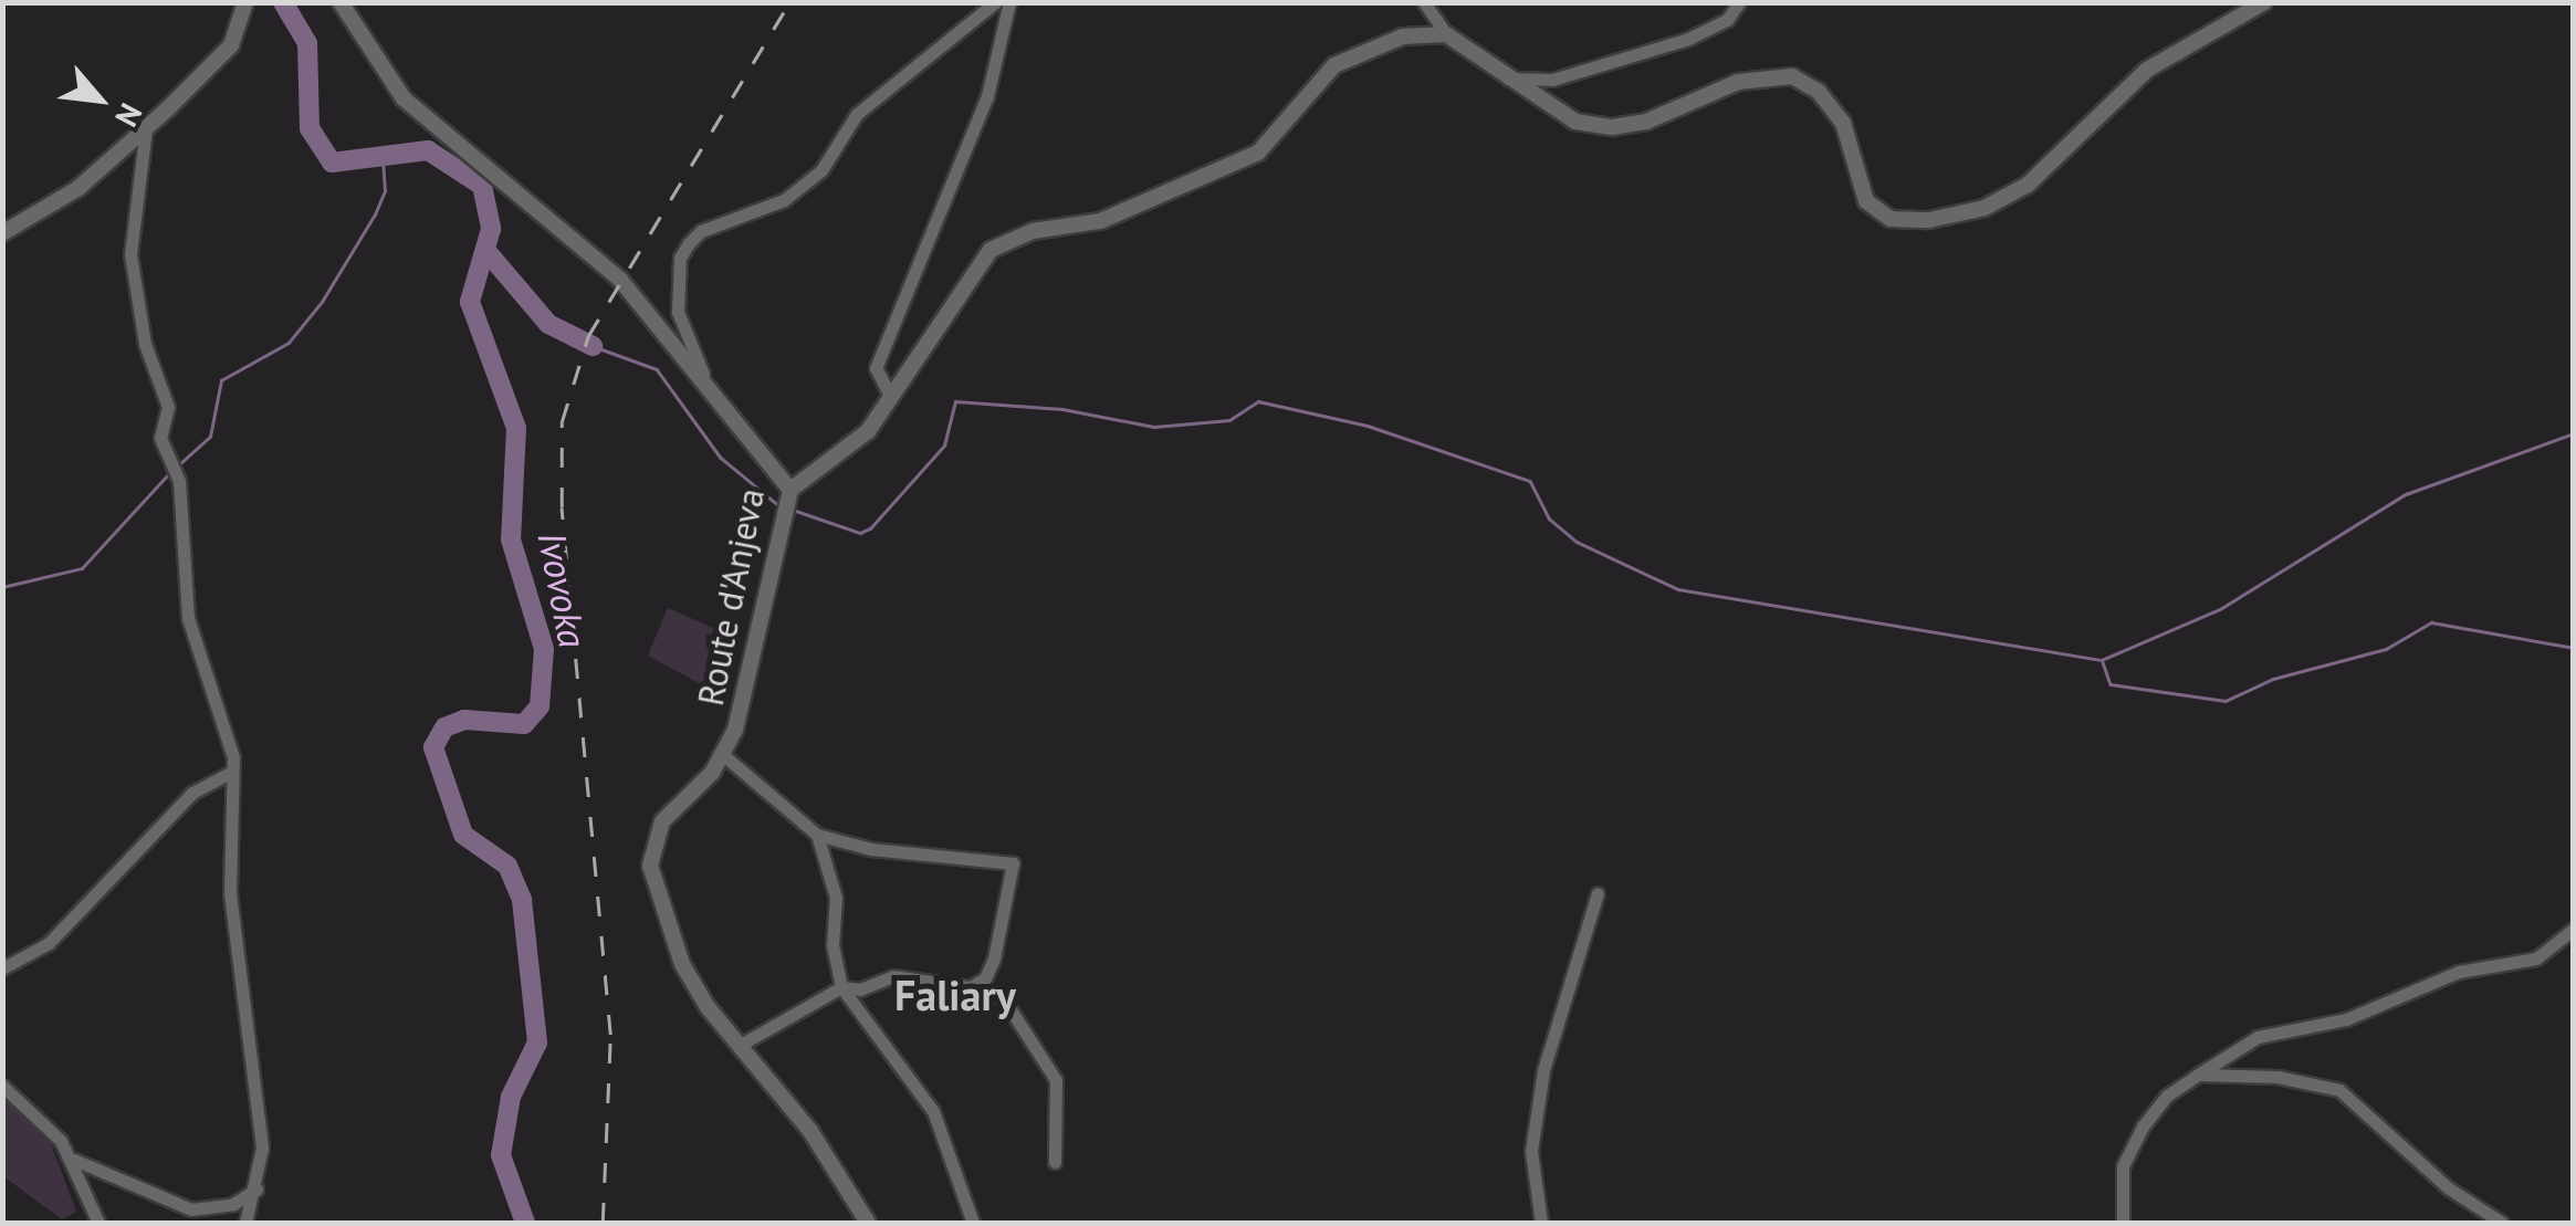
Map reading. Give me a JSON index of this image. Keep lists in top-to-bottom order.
{
  "streets": {
    "street": ["Route d'Anjeva"]
  },
  "districts": ["Faliary"],
  "water": ["Ivovoka"],
  "north": "bottom right"
}
